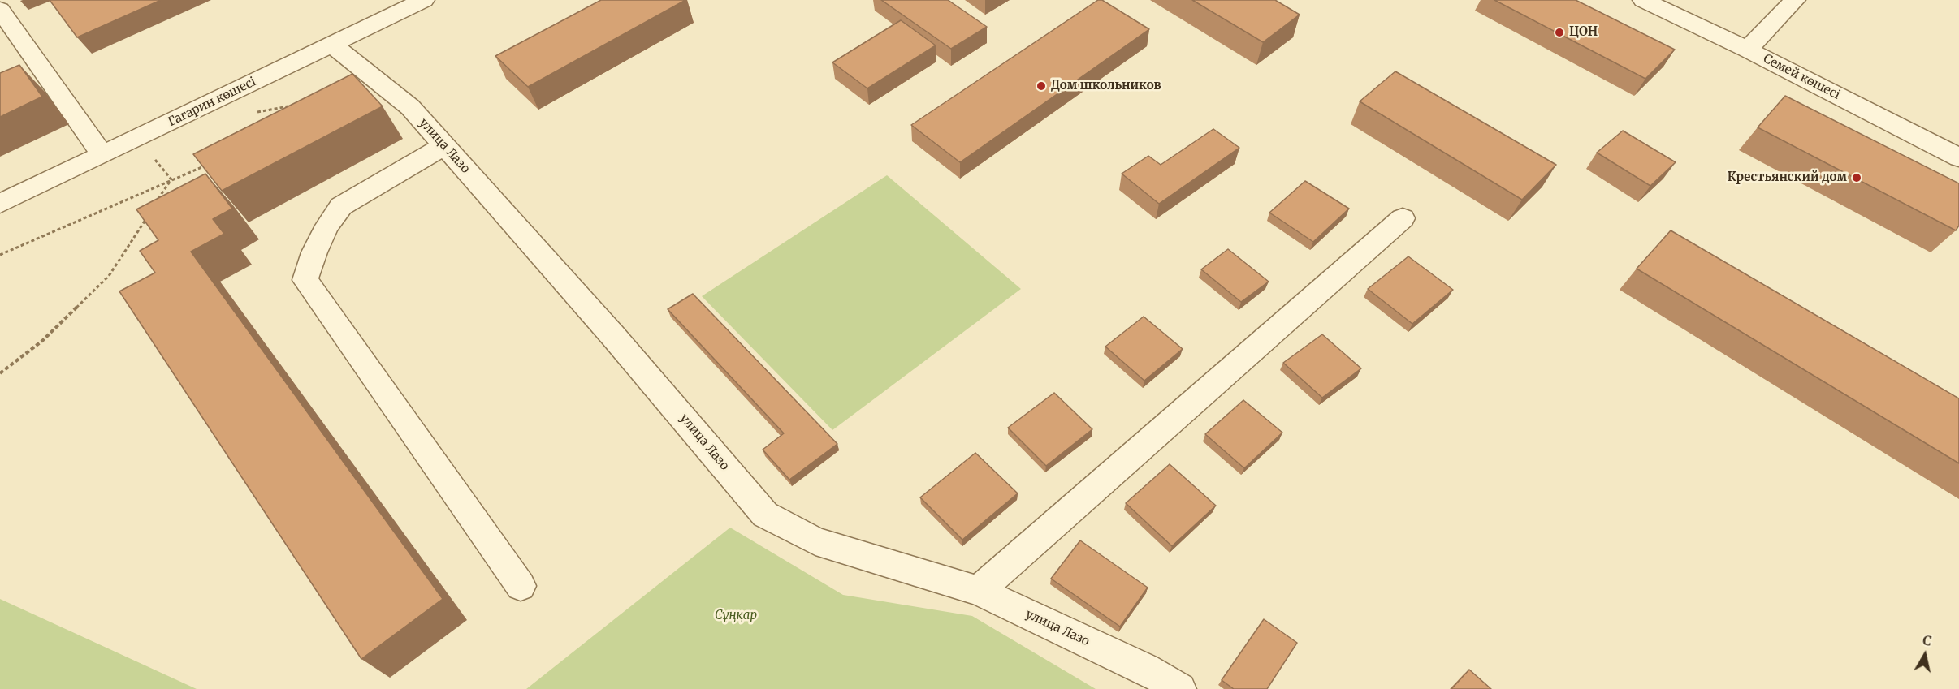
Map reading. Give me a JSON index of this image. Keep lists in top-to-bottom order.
{
  "streets": {
    "street": ["Семей көшесі", "Гагарин көшесі", "улица Лазо"]
  },
  "crossings": [
    ["Гагарин көшесі", "улица Лазо"]
  ],
  "parks": ["Сұңқар"],
  "places": ["ЦОН", "Дом школьников", "Крестьянский дом"],
  "north": "top"
}
